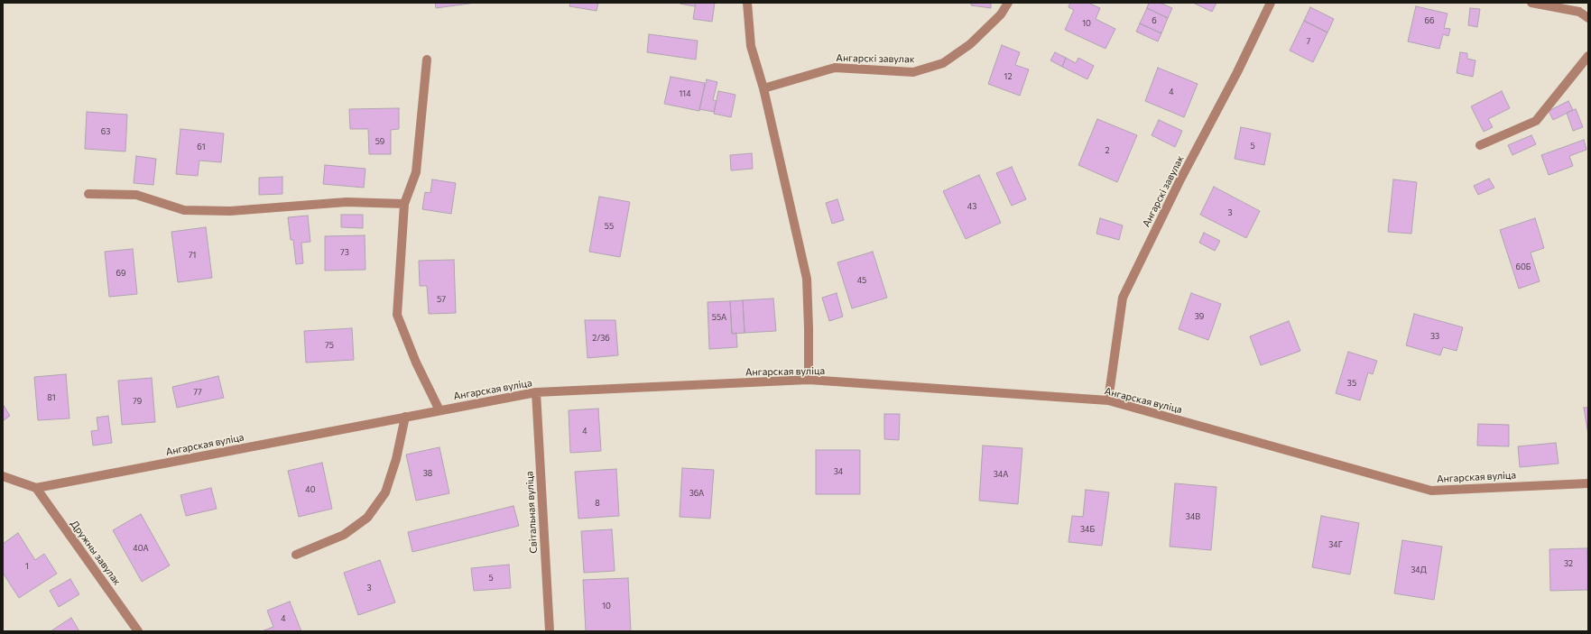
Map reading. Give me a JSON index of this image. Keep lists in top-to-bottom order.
{
  "streets": {
    "street": [
      "Ангарскі завулак",
      "Ангарская вуліца",
      "Світальная вуліца",
      "Дружны завулак"
    ]
  },
  "crossings": [
    ["Ангарскі завулак", "Ангарская вуліца"],
    ["Ангарская вуліца", "Світальная вуліца"],
    ["Ангарская вуліца", "Дружны завулак"]
  ],
  "house_numbers": [
    "6",
    "66",
    "10",
    "7",
    "12",
    "4",
    "114",
    "63",
    "59",
    "5",
    "61",
    "2",
    "43",
    "3",
    "55",
    "73",
    "71",
    "60Б",
    "69",
    "45",
    "57",
    "39",
    "55А",
    "33",
    "2/36",
    "75",
    "35",
    "77",
    "81",
    "79",
    "4",
    "34",
    "38",
    "34А",
    "40",
    "36А",
    "8",
    "34В",
    "34Б",
    "34Г",
    "40А",
    "32",
    "1",
    "34Д",
    "5",
    "3",
    "10",
    "4"
  ]
}
